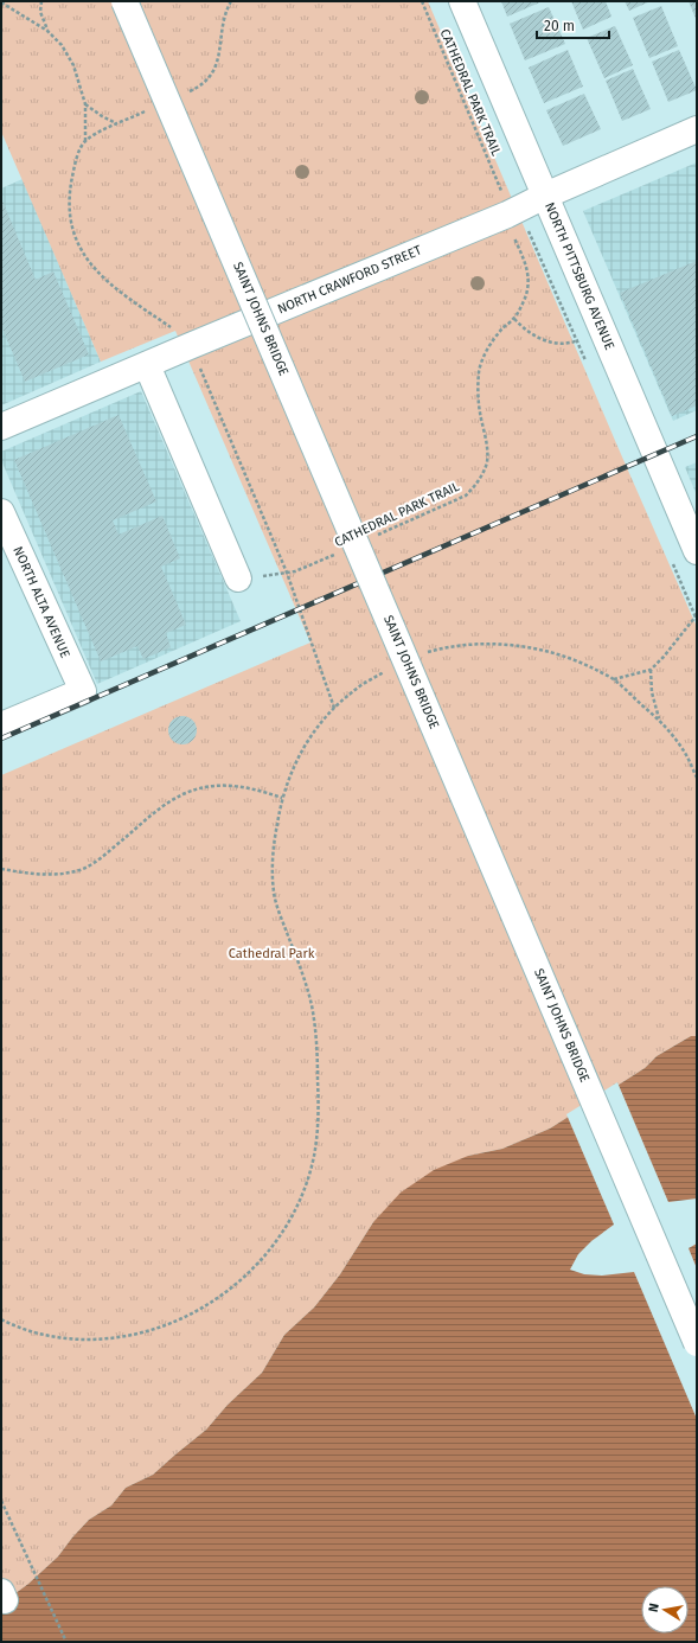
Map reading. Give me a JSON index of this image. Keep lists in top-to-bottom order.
{
  "streets": {
    "street": [
      "NORTH PITTSBURG AVENUE",
      "NORTH CRAWFORD STREET",
      "SAINT JOHNS BRIDGE",
      "NORTH ALTA AVENUE"
    ],
    "path": ["CATHEDRAL PARK TRAIL"]
  },
  "crossings": [
    ["NORTH PITTSBURG AVENUE", "NORTH CRAWFORD STREET"]
  ],
  "parks": ["Cathedral Park"],
  "scale_bar": "20 m",
  "north": "left"
}
